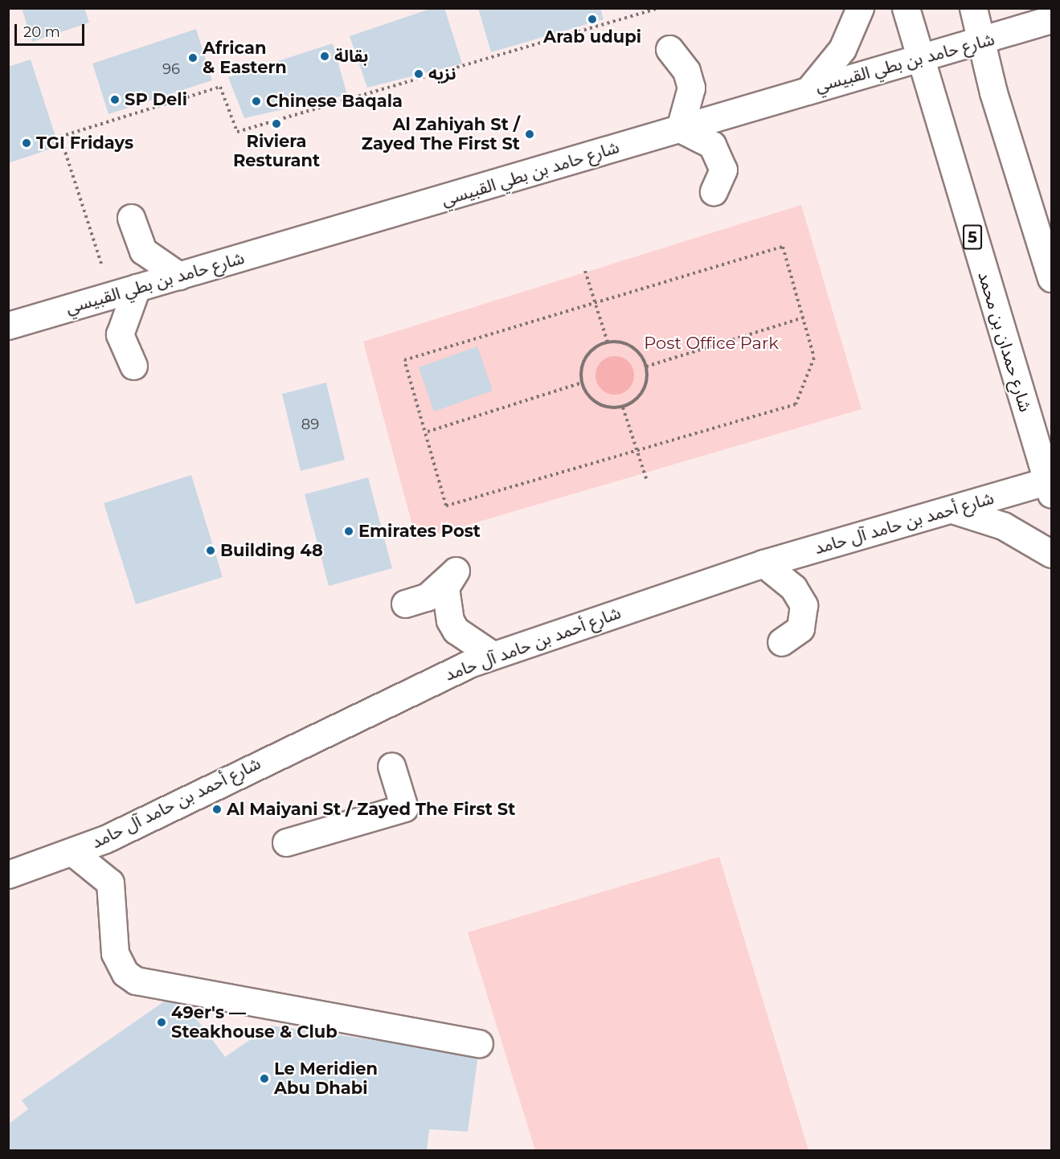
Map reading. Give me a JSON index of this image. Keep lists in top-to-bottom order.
{
  "streets": {
    "main road": [
      "شارع حامد بن بطي القبيسي",
      "5",
      "شارع حمدان بن محمد",
      "شارع أحمد بن حامد آل حامد"
    ]
  },
  "crossings": [
    ["شارع حامد بن بطي القبيسي", "شارع حمدان بن محمد"],
    ["شارع حمدان بن محمد", "شارع أحمد بن حامد آل حامد"]
  ],
  "parks": ["Post Office Park"],
  "places": [
    "Arab udupi",
    "بقالة",
    "African & Eastern",
    "نزيه",
    "SP Deli",
    "Chinese Baqala",
    "Riviera Resturant",
    "Al Zahiyah St / Zayed The First St",
    "TGI Fridays",
    "Emirates Post",
    "Building 48",
    "Al Maiyani St / Zayed The First St",
    "49er's — Steakhouse & Club",
    "Le Meridien Abu Dhabi"
  ],
  "house_numbers": ["96", "89"],
  "scale_bar": "20 m"
}
